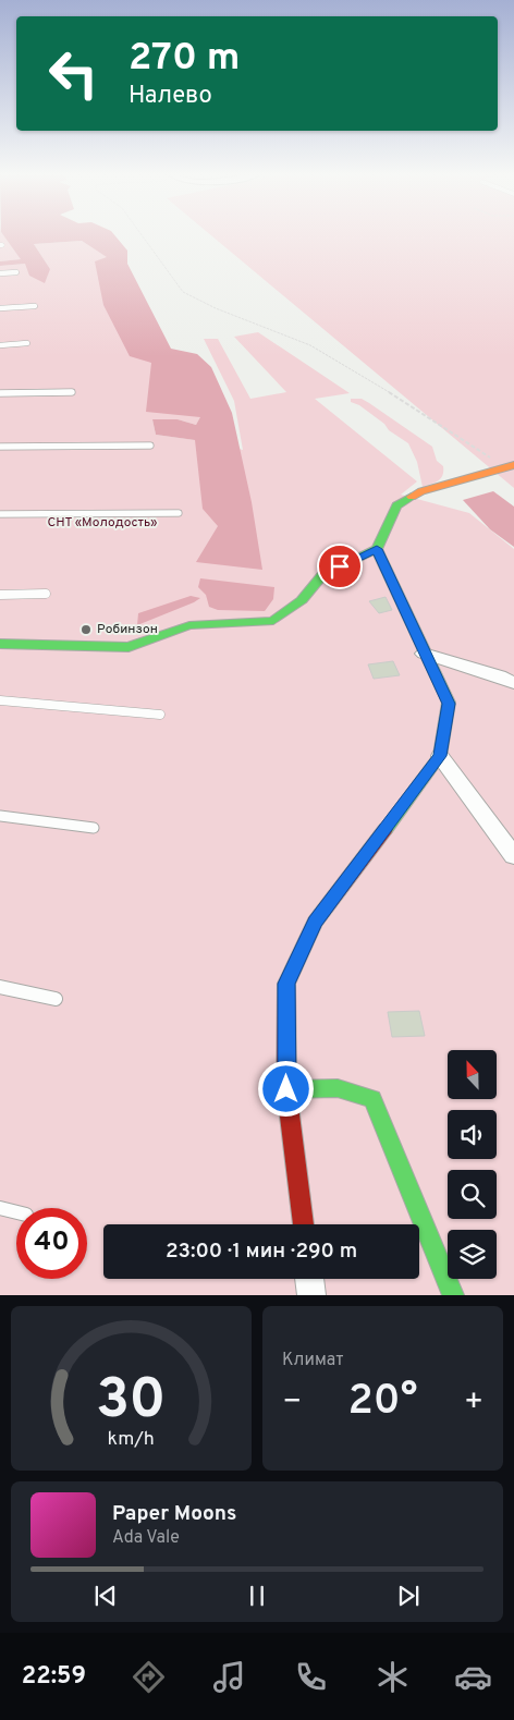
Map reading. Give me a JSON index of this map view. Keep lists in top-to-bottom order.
{
  "parks": ["СНТ «Молодость»"],
  "places": ["Робинзон"],
  "north": "top",
  "page": {
    "turn": ["270 m", "Налево"],
    "limit": "40",
    "trip": "23:00 · 1 мин · 290 m",
    "tile": "Климат",
    "heat": ["−", "20°", "+"],
    "song": ["Paper Moons", "Ada Vale"],
    "tabs": "22:59",
    "gauge": ["30", "km/h"]
  }
}
